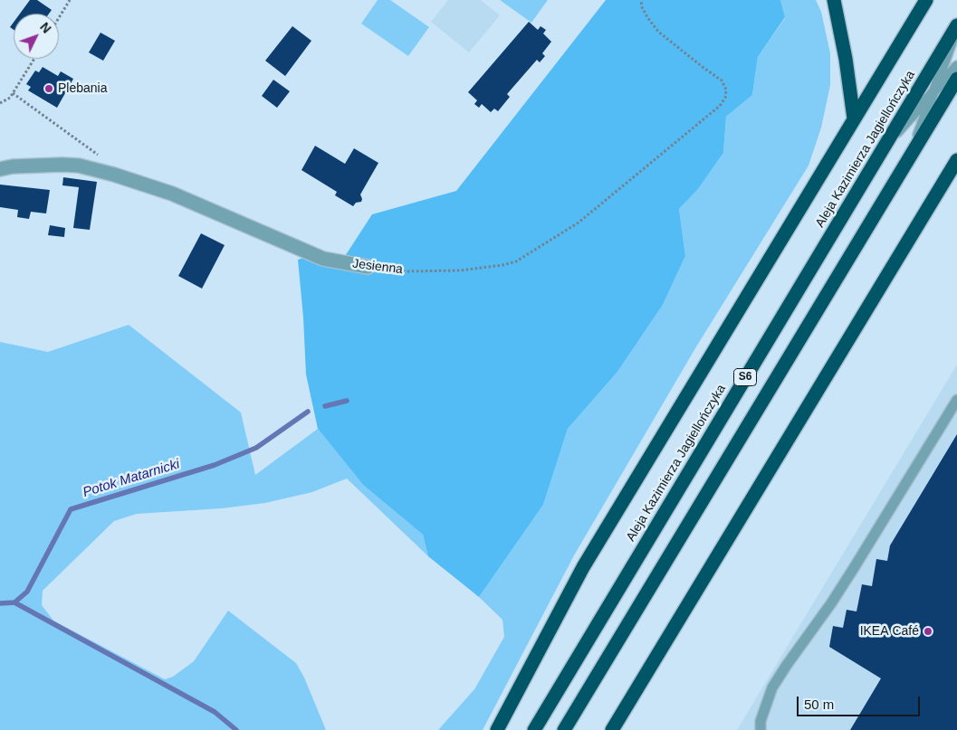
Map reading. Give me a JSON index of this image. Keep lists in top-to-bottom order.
{
  "streets": {
    "highway": ["Aleja Kazimierza Jagiellończyka", "S6"],
    "street": ["Jesienna"]
  },
  "water": ["Potok Matarnicki"],
  "places": ["Plebania", "IKEA Café"],
  "scale_bar": "50 m",
  "north": "top right"
}
